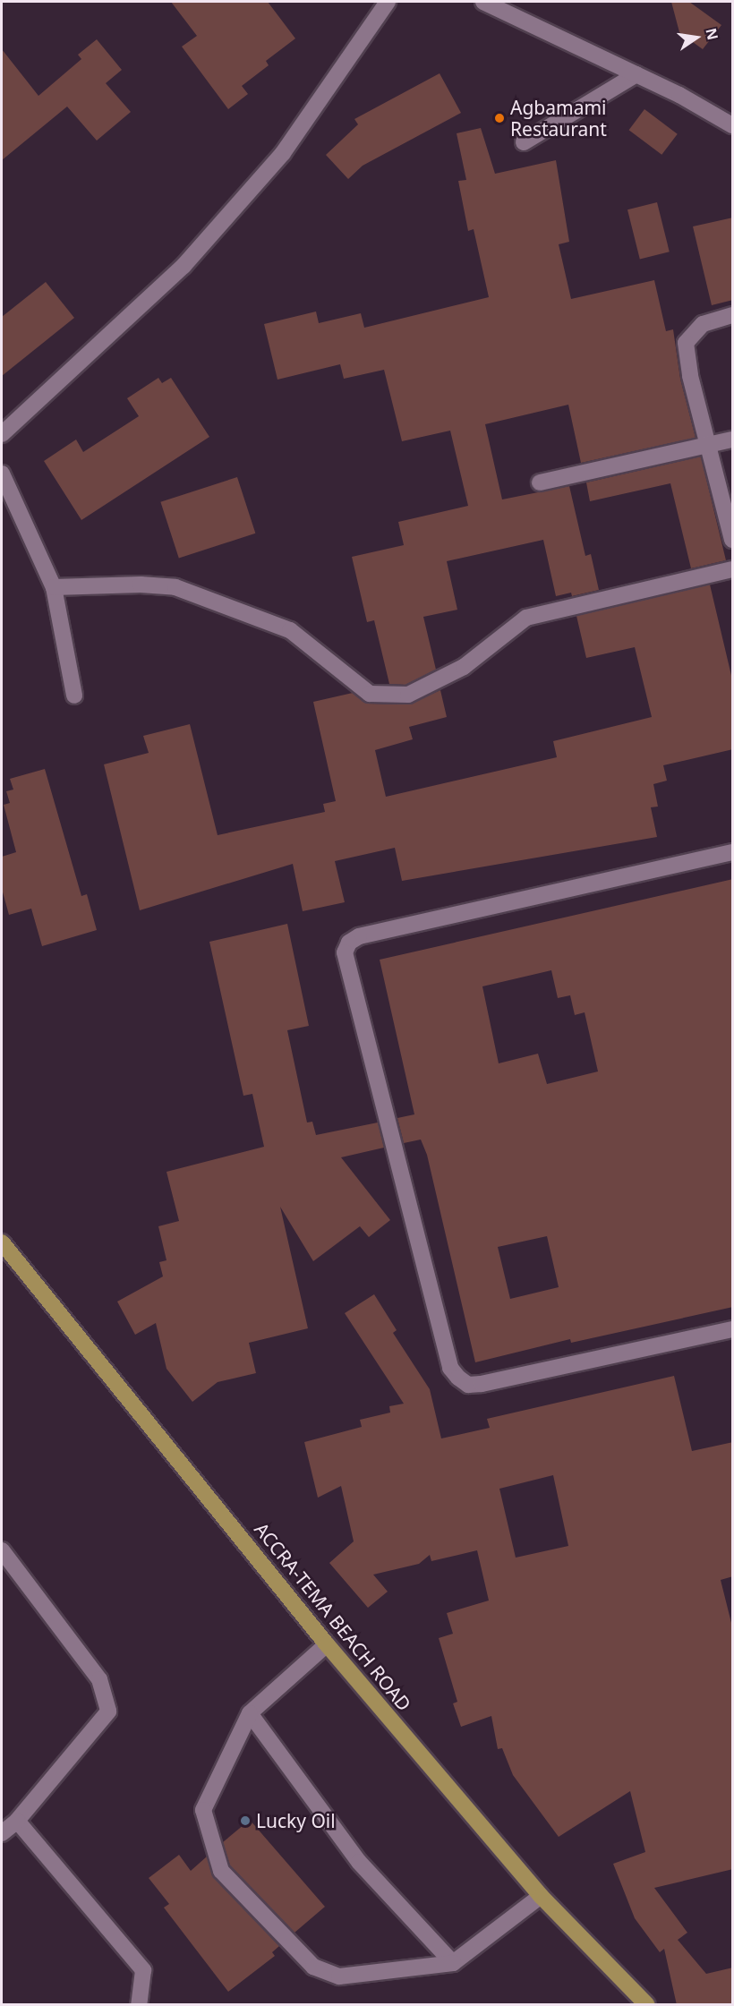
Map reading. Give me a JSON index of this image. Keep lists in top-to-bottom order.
{
  "streets": {
    "main road": ["ACCRA-TEMA BEACH ROAD"]
  },
  "places": ["Agbamami Restaurant", "Lucky Oil"],
  "north": "right"
}
